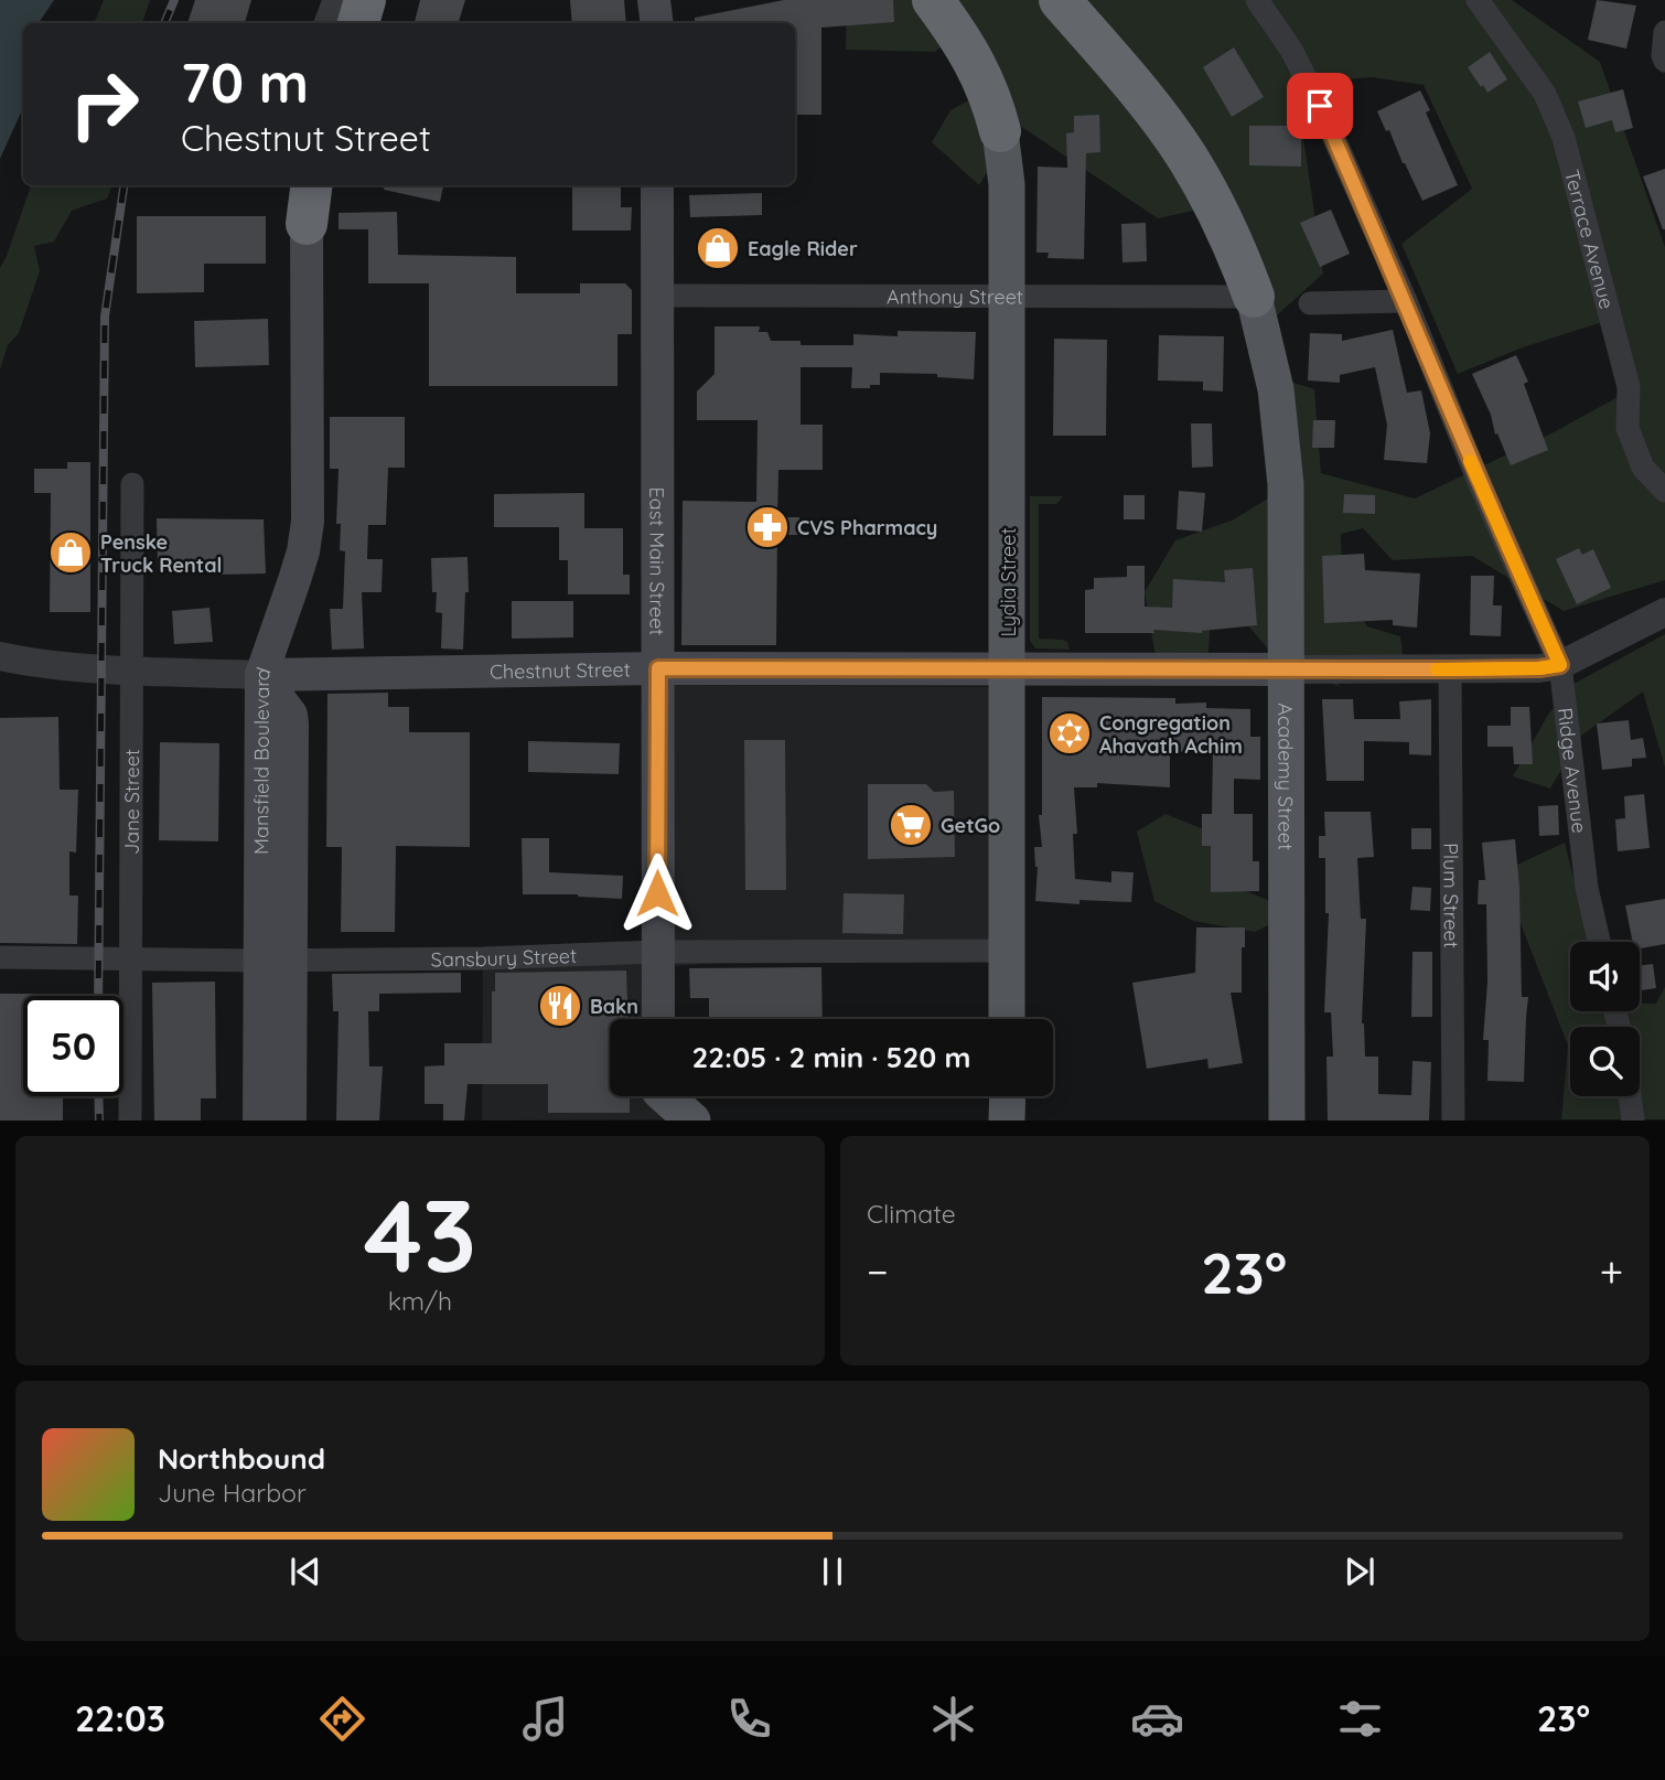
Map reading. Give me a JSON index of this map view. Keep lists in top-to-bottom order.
{
  "streets": {
    "main road": [
      "East Main Street",
      "Lydia Street",
      "Chestnut Street",
      "Mansfield Boulevard",
      "Academy Street"
    ],
    "street": [
      "Terrace Avenue",
      "Anthony Street",
      "Ridge Avenue",
      "Jane Street",
      "Plum Street",
      "Sansbury Street"
    ]
  },
  "crossings": [
    ["Anthony Street", "East Main Street"],
    ["Anthony Street", "Lydia Street"],
    ["Anthony Street", "Academy Street"],
    ["East Main Street", "Chestnut Street"],
    ["East Main Street", "Sansbury Street"],
    ["Lydia Street", "Chestnut Street"],
    ["Lydia Street", "Sansbury Street"],
    ["Chestnut Street", "Ridge Avenue"],
    ["Chestnut Street", "Mansfield Boulevard"],
    ["Chestnut Street", "Academy Street"],
    ["Chestnut Street", "Jane Street"],
    ["Chestnut Street", "Plum Street"],
    ["Mansfield Boulevard", "Sansbury Street"],
    ["Jane Street", "Sansbury Street"]
  ],
  "places": {
    "shop": ["Eagle Rider", "Penske Truck Rental"],
    "pharmacy": ["CVS Pharmacy"],
    "synagogue": ["Congregation Ahavath Achim"],
    "supermarket": ["GetGo"],
    "restaurant": ["Bakn"]
  },
  "page": {
    "turn": ["70 m", "Chestnut Street"],
    "limit": "50",
    "trip": "22:05 · 2 min · 520 m",
    "tile": [
      ["43", "km/h"],
      "Climate"
    ],
    "heat": ["−", "23°", "+"],
    "song": ["Northbound", "June Harbor"],
    "tabs": ["22:03", "23°"]
  }
}
